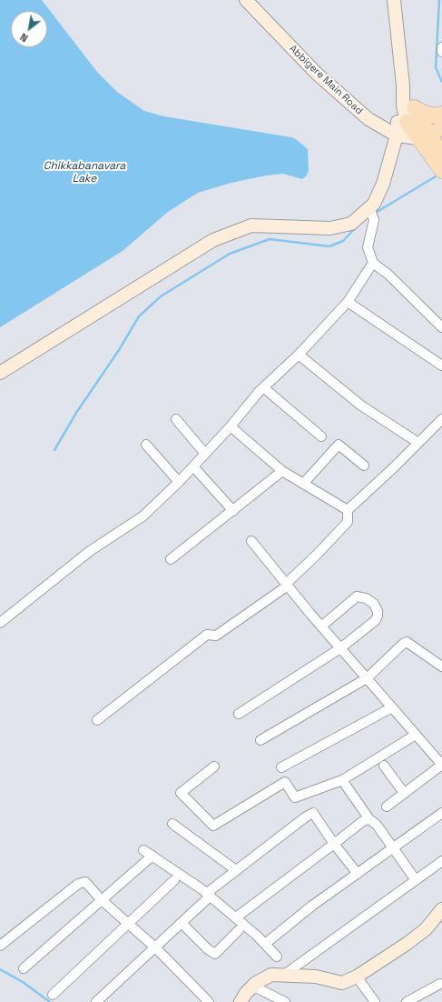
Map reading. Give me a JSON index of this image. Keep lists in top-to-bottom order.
{
  "streets": {
    "street": ["Abbigere Main Road"]
  },
  "water": ["Chikkabanavara Lake"],
  "north": "bottom left"
}
